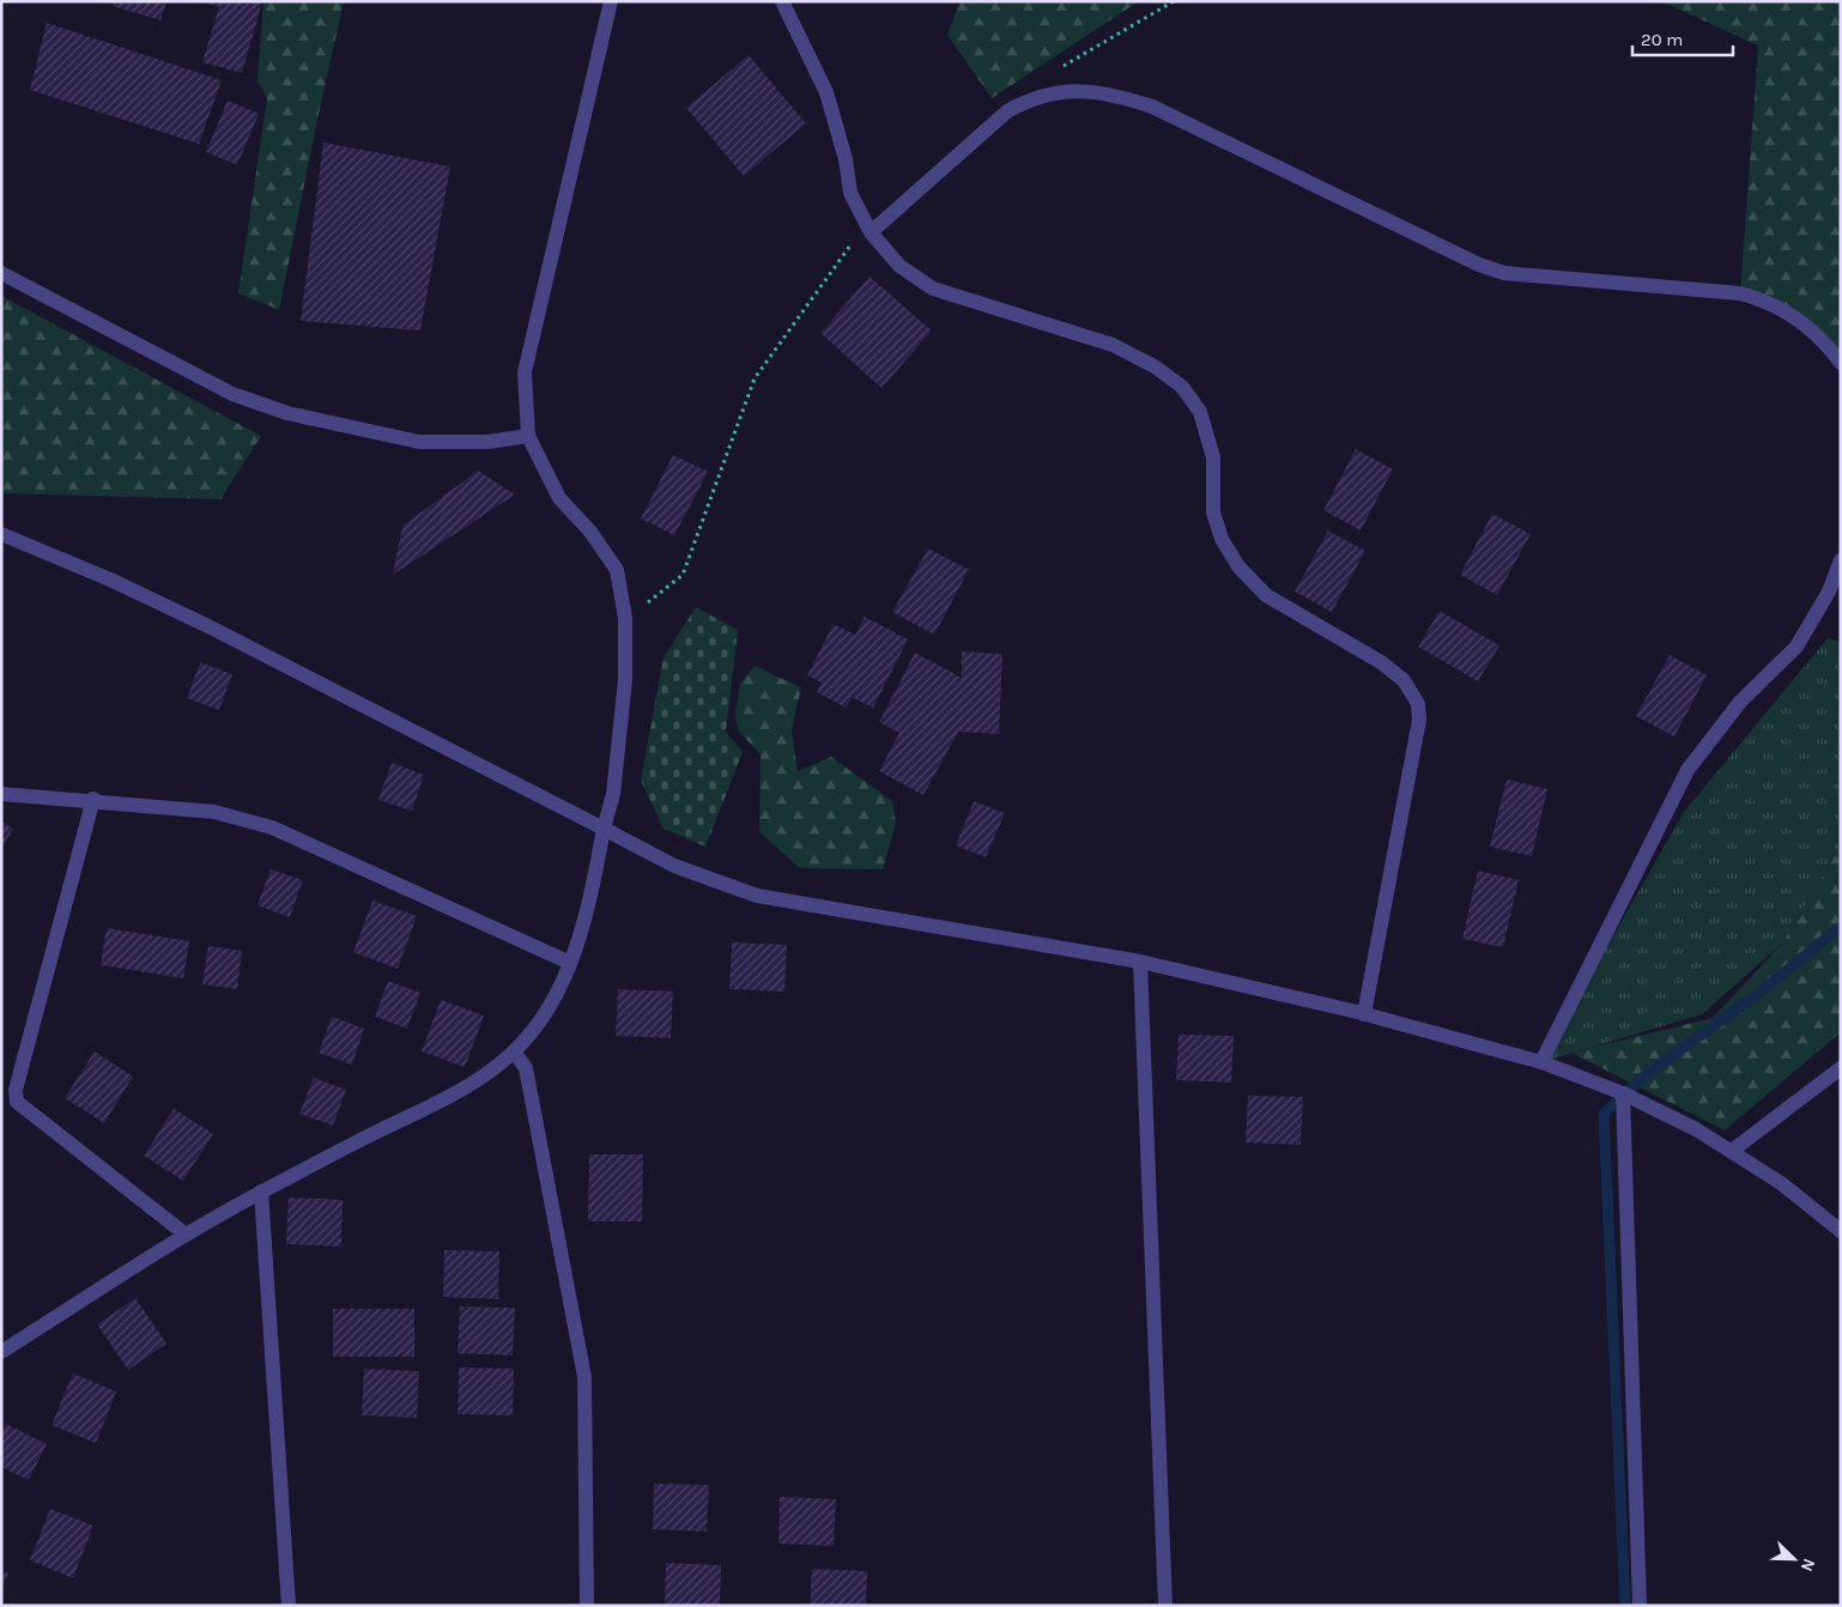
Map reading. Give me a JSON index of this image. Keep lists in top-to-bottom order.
{
  "scale_bar": "20 m",
  "north": "bottom right"
}
